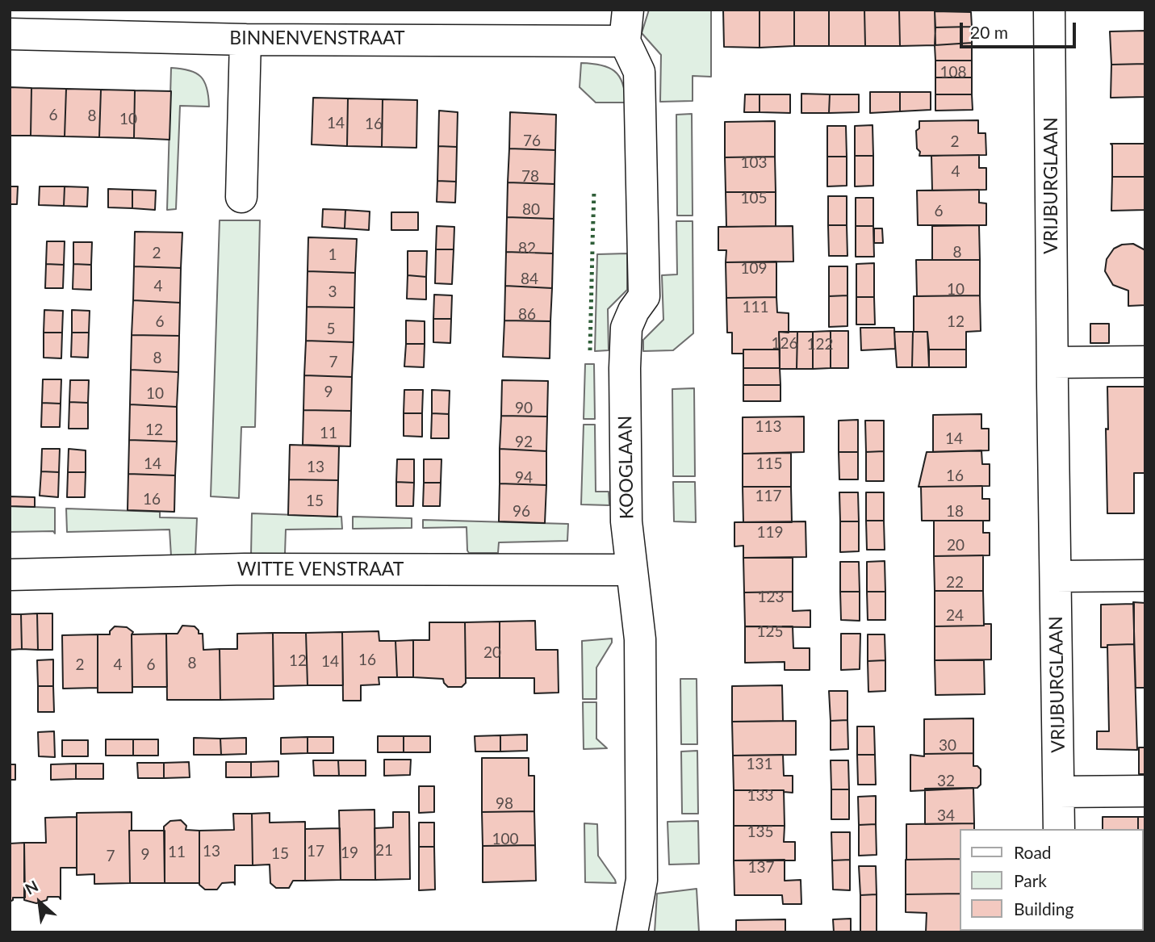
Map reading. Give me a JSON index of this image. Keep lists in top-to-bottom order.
{
  "streets": {
    "street": [
      "BINNENVENSTRAAT",
      "VRIJBURGLAAN",
      "KOOGLAAN",
      "WITTE VENSTRAAT"
    ]
  },
  "crossings": [
    ["BINNENVENSTRAAT", "KOOGLAAN"],
    ["KOOGLAAN", "WITTE VENSTRAAT"]
  ],
  "house_numbers": [
    "108",
    "6",
    "8",
    "10",
    "14",
    "16",
    "76",
    "2",
    "103",
    "4",
    "78",
    "105",
    "80",
    "6",
    "82",
    "8",
    "2",
    "1",
    "109",
    "84",
    "4",
    "10",
    "3",
    "111",
    "86",
    "6",
    "12",
    "5",
    "126",
    "122",
    "8",
    "7",
    "9",
    "10",
    "90",
    "113",
    "12",
    "11",
    "14",
    "92",
    "14",
    "115",
    "13",
    "16",
    "94",
    "117",
    "16",
    "15",
    "96",
    "18",
    "119",
    "20",
    "22",
    "123",
    "24",
    "125",
    "20",
    "16",
    "12",
    "14",
    "8",
    "2",
    "4",
    "6",
    "30",
    "131",
    "32",
    "133",
    "98",
    "34",
    "135",
    "100",
    "21",
    "13",
    "17",
    "11",
    "19",
    "15",
    "9",
    "7",
    "137"
  ],
  "legend": ["Road", "Park", "Building"],
  "scale_bar": "20 m",
  "north": "top left"
}
